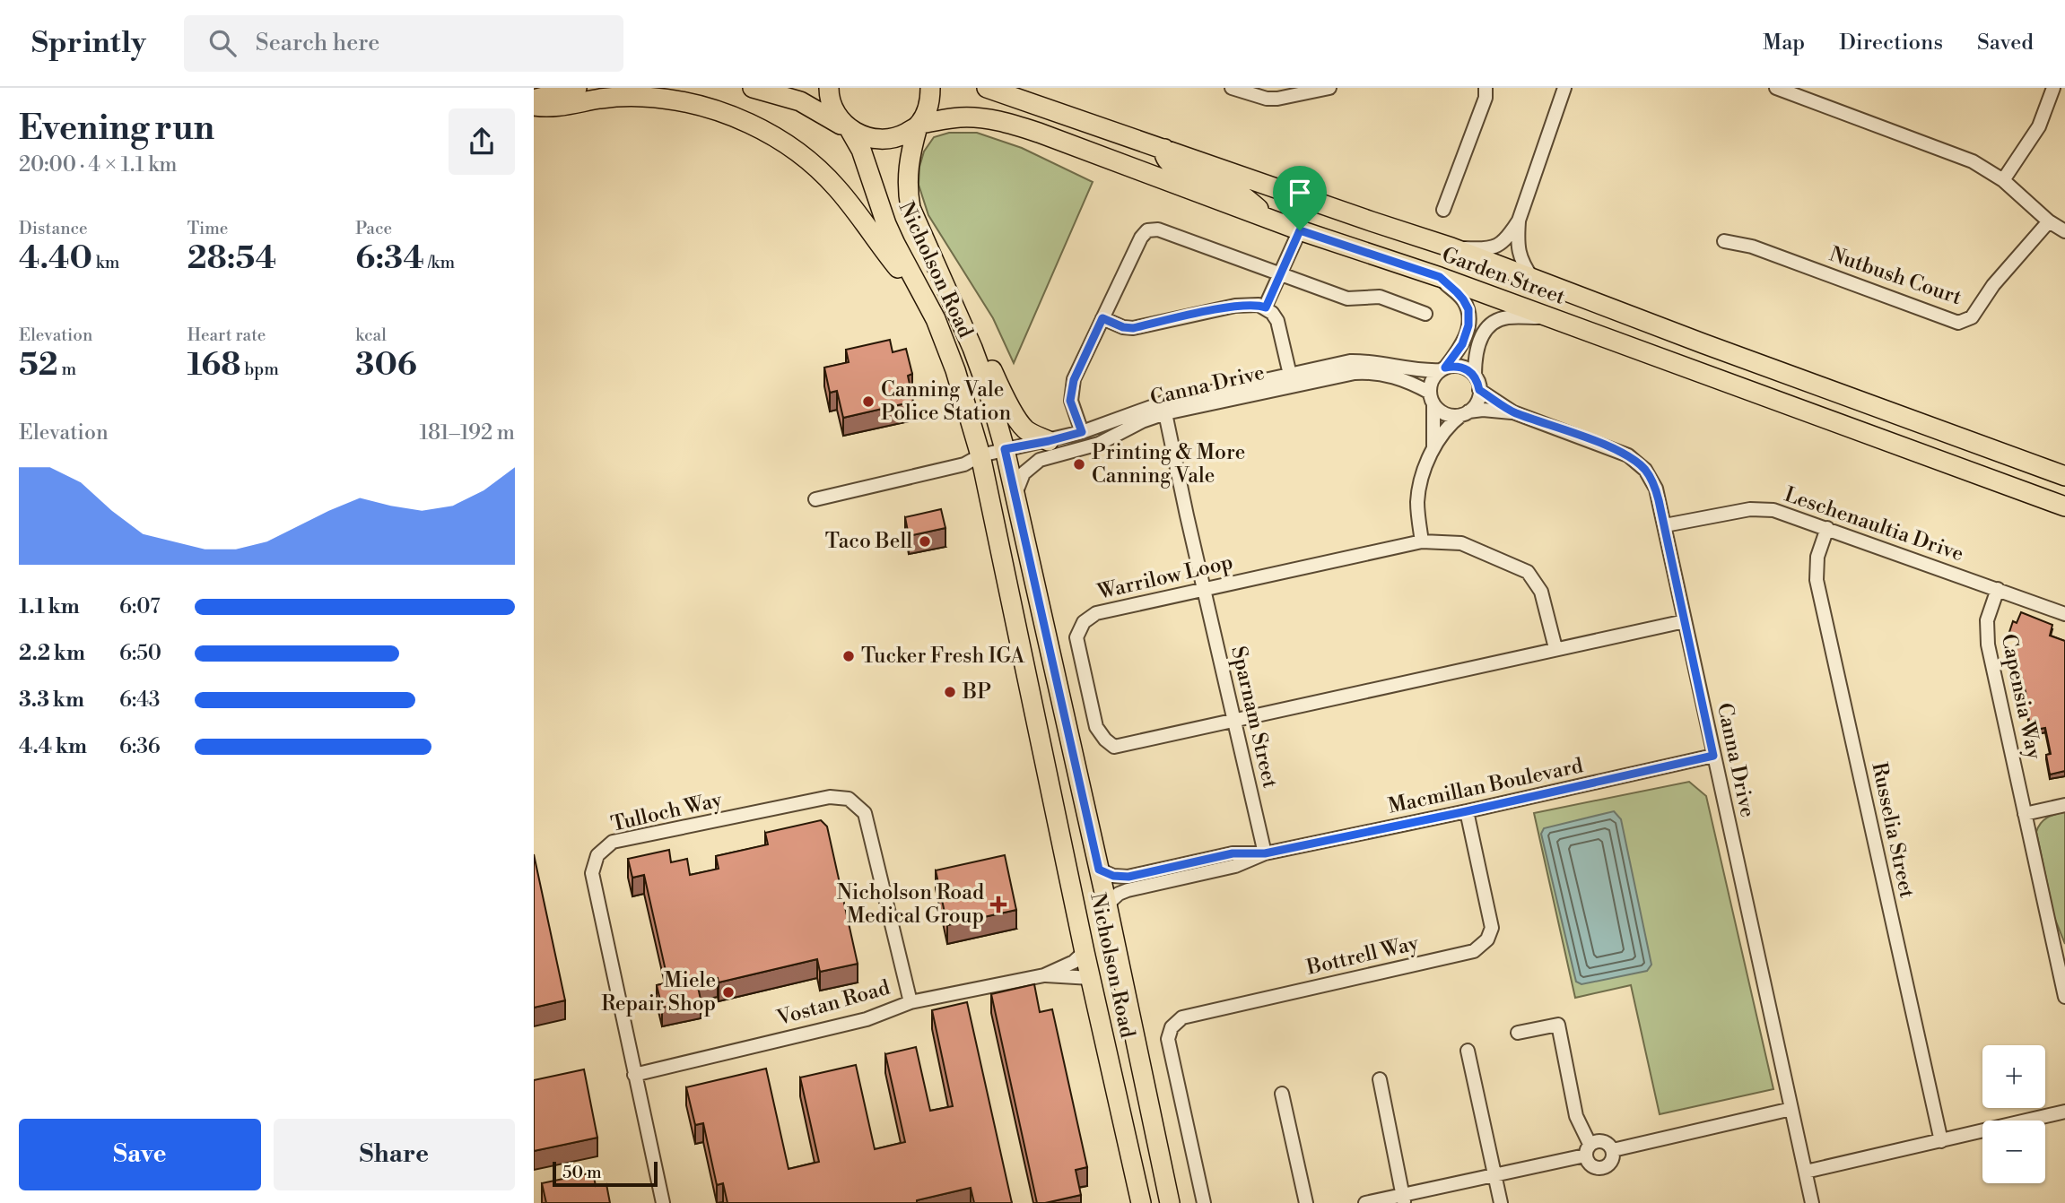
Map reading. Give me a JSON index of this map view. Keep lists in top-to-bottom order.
{
  "streets": {
    "main road": ["Nicholson Road", "Garden Street"],
    "street": [
      "Nutbush Court",
      "Canna Drive",
      "Leschenaultia Drive",
      "Warrilow Loop",
      "Capensia Way",
      "Sparnam Street",
      "Macmillan Boulevard",
      "Tulloch Way",
      "Russelia Street",
      "Bottrell Way",
      "Vostan Road"
    ]
  },
  "crossings": [
    ["Nicholson Road", "Garden Street"],
    ["Nicholson Road", "Canna Drive"],
    ["Nicholson Road", "Macmillan Boulevard"],
    ["Nicholson Road", "Vostan Road"],
    ["Canna Drive", "Leschenaultia Drive"],
    ["Canna Drive", "Warrilow Loop"],
    ["Canna Drive", "Sparnam Street"],
    ["Canna Drive", "Macmillan Boulevard"],
    ["Leschenaultia Drive", "Capensia Way"],
    ["Leschenaultia Drive", "Russelia Street"],
    ["Warrilow Loop", "Sparnam Street"],
    ["Sparnam Street", "Macmillan Boulevard"],
    ["Macmillan Boulevard", "Bottrell Way"],
    ["Tulloch Way", "Vostan Road"]
  ],
  "places": {
    "other": [
      "Canning Vale Police Station",
      "Printing & More Canning Vale",
      "Taco Bell",
      "Tucker Fresh IGA",
      "BP",
      "Miele Repair Shop"
    ],
    "health": ["Nicholson Road Medical Group"]
  },
  "scale_bar": "50 m",
  "page": {
    "header": "Sprintly",
    "search": "Search here",
    "nav": ["Map", "Directions", "Saved"],
    "heading": ["Evening run", "20:00 · 4 × 1.1 km"],
    "stats": [
      ["Distance", "4.40 km"],
      ["Time", "28:54"],
      ["Pace", "6:34 /km"],
      ["Elevation", "52 m"],
      ["Heart rate", "168 bpm"],
      ["kcal", "306"]
    ],
    "chart": ["Elevation", "181–192 m"],
    "list": [
      {
        "name": "1.1 km",
        "note": "6:07"
      },
      {
        "name": "2.2 km",
        "note": "6:50"
      },
      {
        "name": "3.3 km",
        "note": "6:43"
      },
      {
        "name": "4.4 km",
        "note": "6:36"
      }
    ],
    "map_buttons": ["+", "−"],
    "buttons": ["Save", "Share"],
    "scale": "50 m"
  }
}
